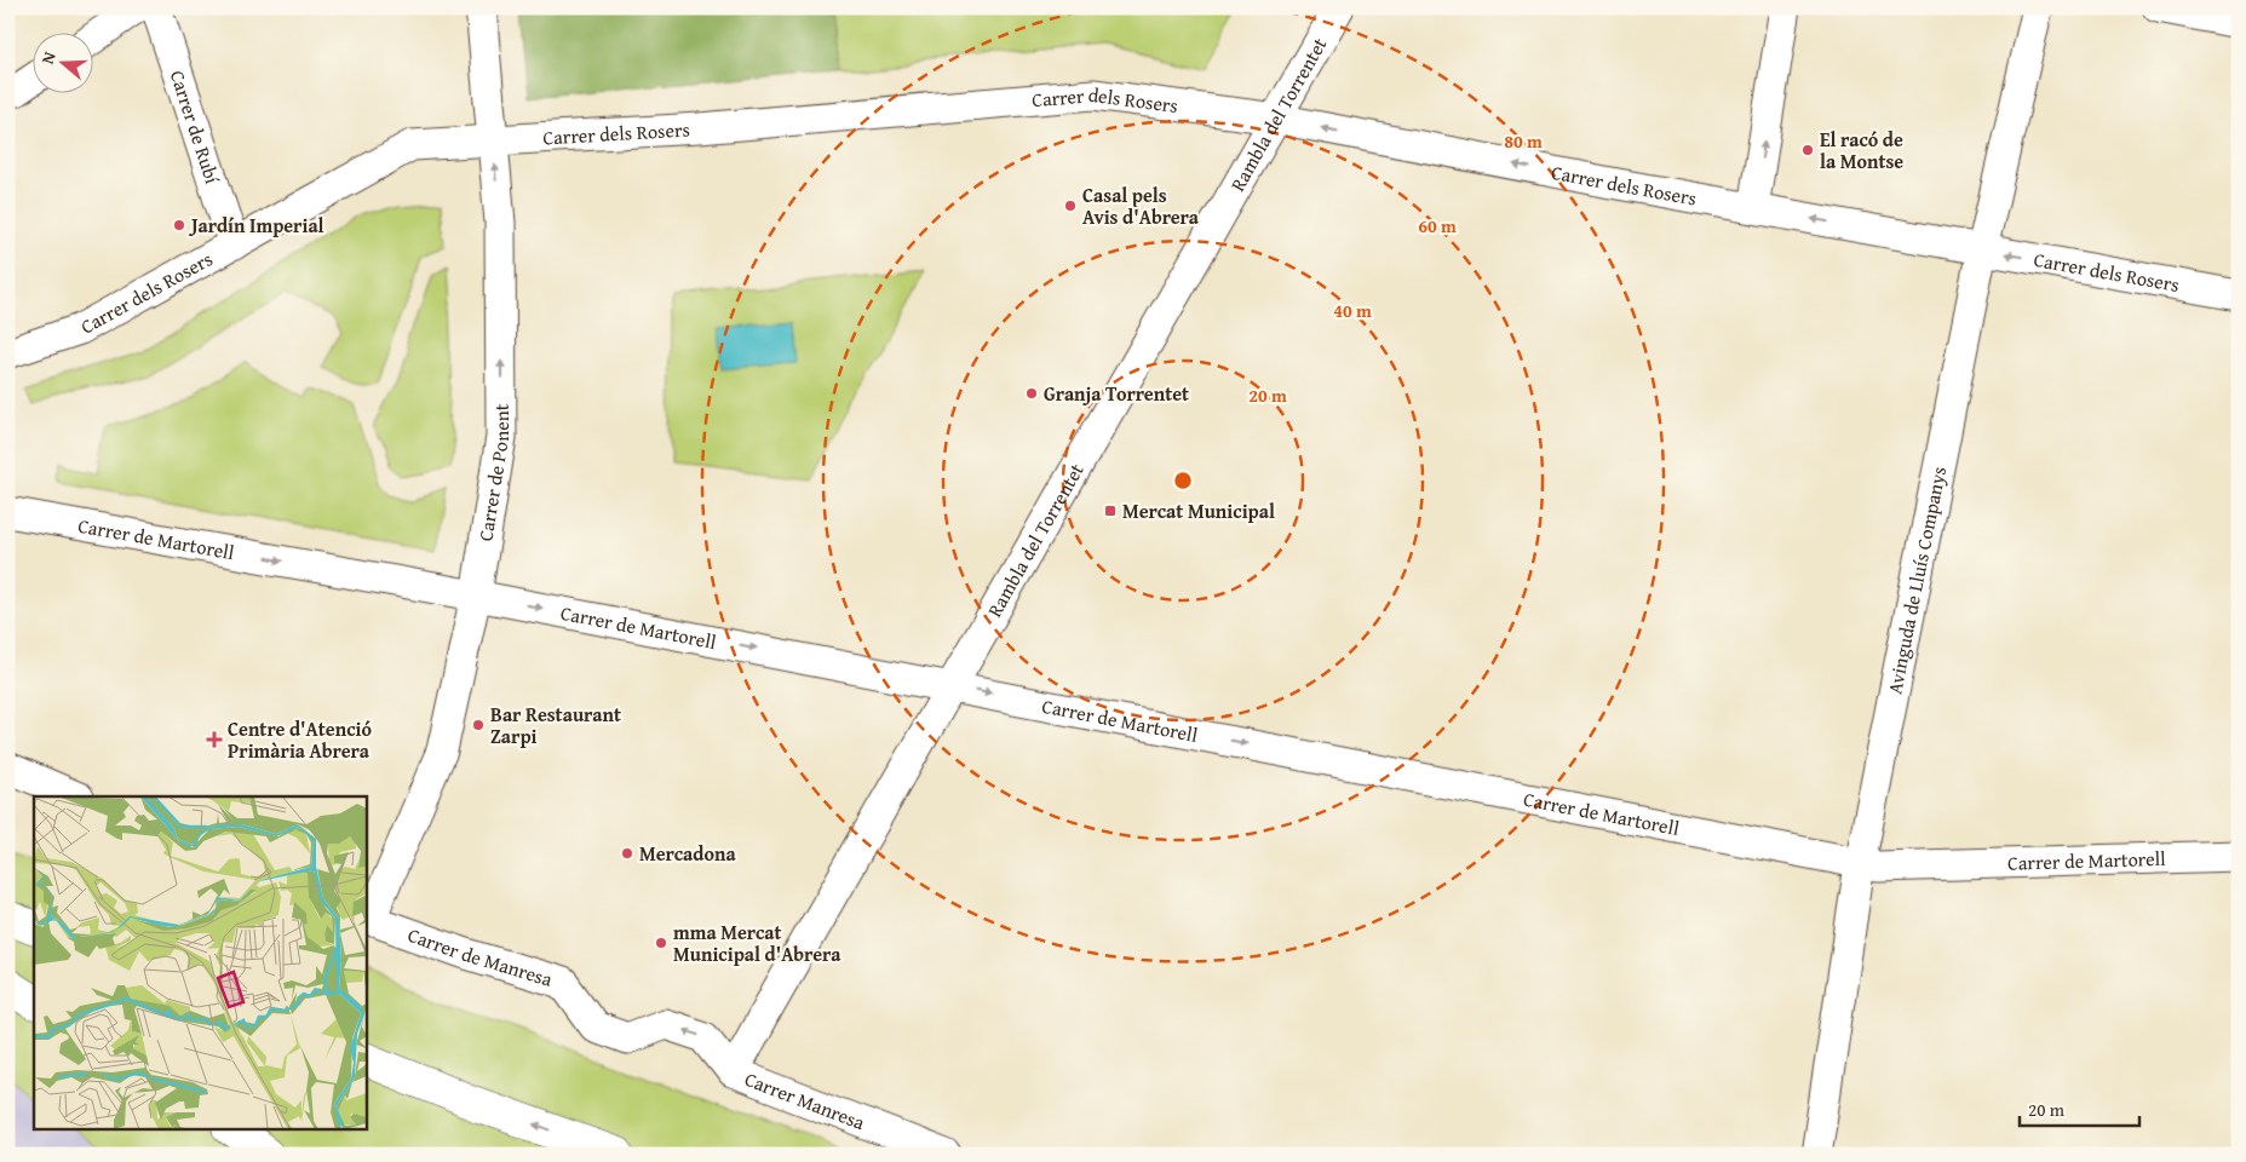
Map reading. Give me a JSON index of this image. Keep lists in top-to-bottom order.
{
  "streets": {
    "street": [
      "Carrer dels Rosers",
      "Rambla del Torrentet",
      "Carrer de Rubí",
      "Carrer de Ponent",
      "Carrer de Martorell",
      "Avinguda de Lluís Companys",
      "Carrer de Manresa",
      "Carrer Manresa"
    ]
  },
  "crossings": [
    ["Carrer dels Rosers", "Rambla del Torrentet"],
    ["Carrer dels Rosers", "Carrer de Rubí"],
    ["Carrer dels Rosers", "Carrer de Ponent"],
    ["Carrer dels Rosers", "Avinguda de Lluís Companys"],
    ["Rambla del Torrentet", "Carrer de Martorell"],
    ["Rambla del Torrentet", "Carrer de Manresa"],
    ["Rambla del Torrentet", "Carrer Manresa"],
    ["Carrer de Ponent", "Carrer de Martorell"],
    ["Carrer de Ponent", "Carrer de Manresa"],
    ["Carrer de Martorell", "Avinguda de Lluís Companys"],
    ["Carrer de Manresa", "Carrer Manresa"]
  ],
  "one_way": [
    "Carrer dels Rosers",
    "Carrer de Ponent",
    "Carrer de Martorell",
    "Carrer de Manresa"
  ],
  "places": {
    "other": [
      "El racó de la Montse",
      "Casal pels Avis d'Abrera",
      "Jardín Imperial",
      "Granja Torrentet",
      "Bar Restaurant Zarpi",
      "Mercadona",
      "mma Mercat Municipal d'Abrera"
    ],
    "transit": ["Mercat Municipal"],
    "health": ["Centre d'Atenció Primària Abrera"]
  },
  "scale_bar": "20 m",
  "north": "left",
  "rings": [
    "80 m",
    "60 m",
    "40 m",
    "20 m"
  ]
}
